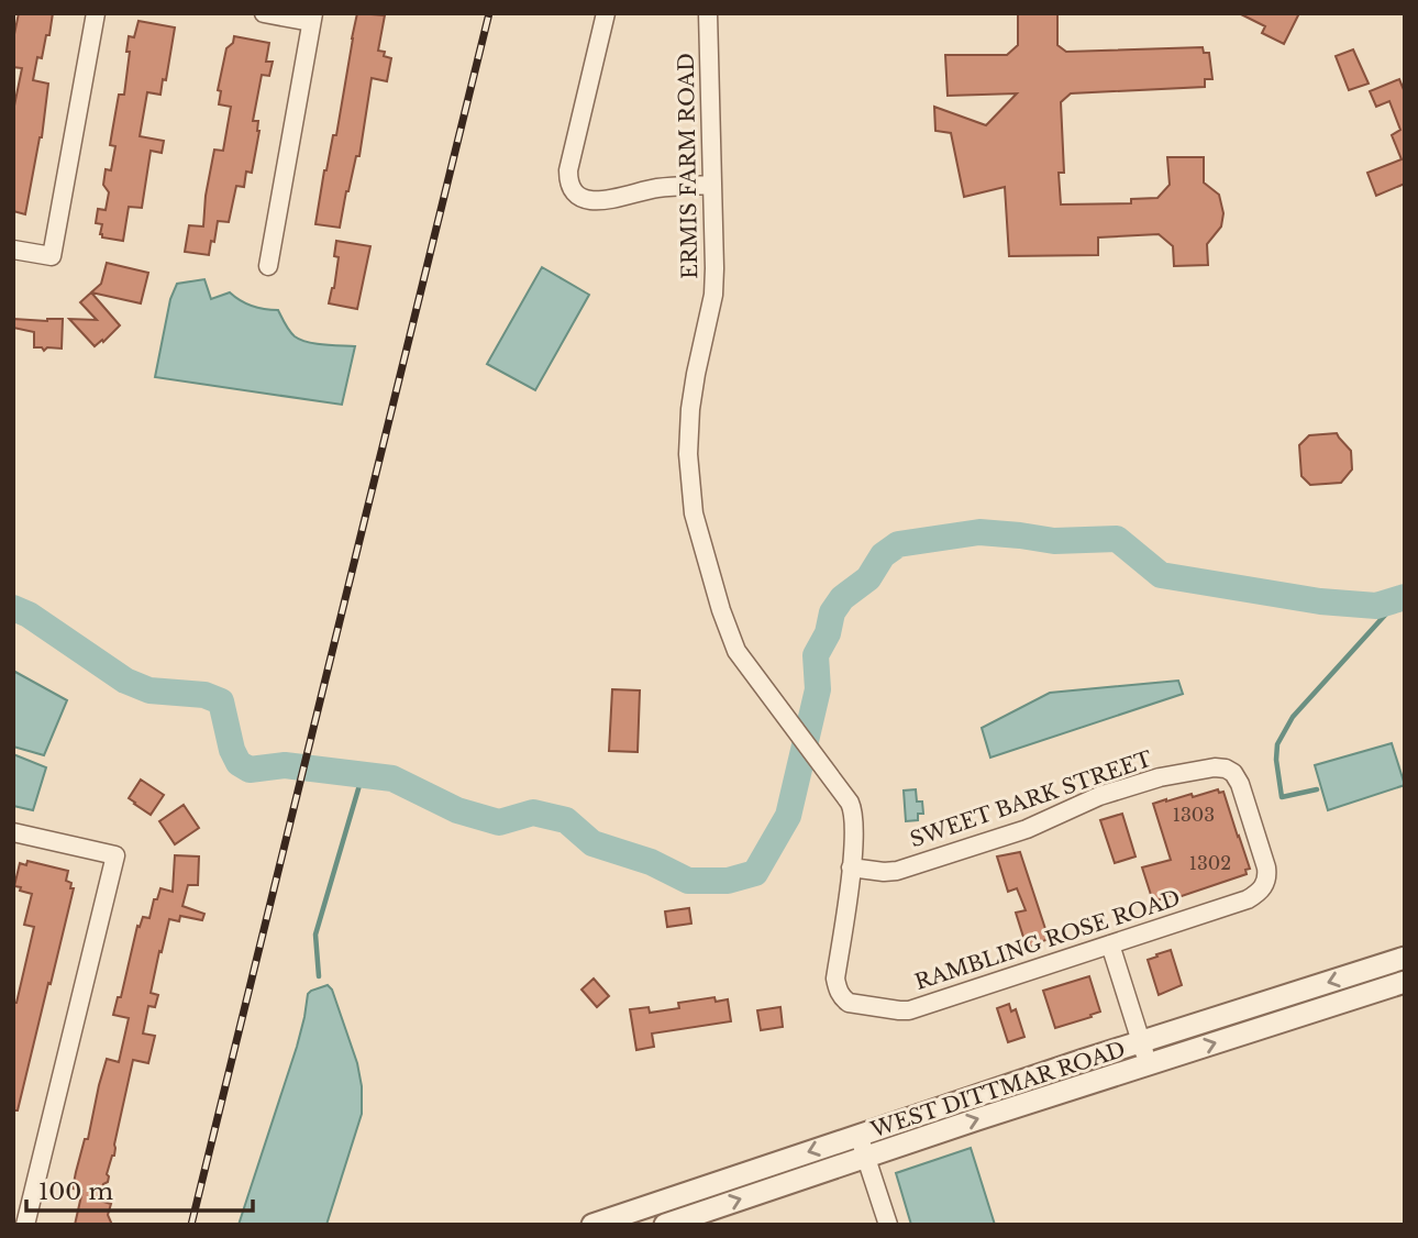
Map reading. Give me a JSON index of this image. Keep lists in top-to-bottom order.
{
  "streets": {
    "street": [
      "ERMIS FARM ROAD",
      "SWEET BARK STREET",
      "RAMBLING ROSE ROAD",
      "WEST DITTMAR ROAD"
    ]
  },
  "crossings": [
    ["ERMIS FARM ROAD", "SWEET BARK STREET"],
    ["ERMIS FARM ROAD", "RAMBLING ROSE ROAD"],
    ["SWEET BARK STREET", "RAMBLING ROSE ROAD"]
  ],
  "house_numbers": ["1303", "1302"],
  "scale_bar": "100 m"
}
